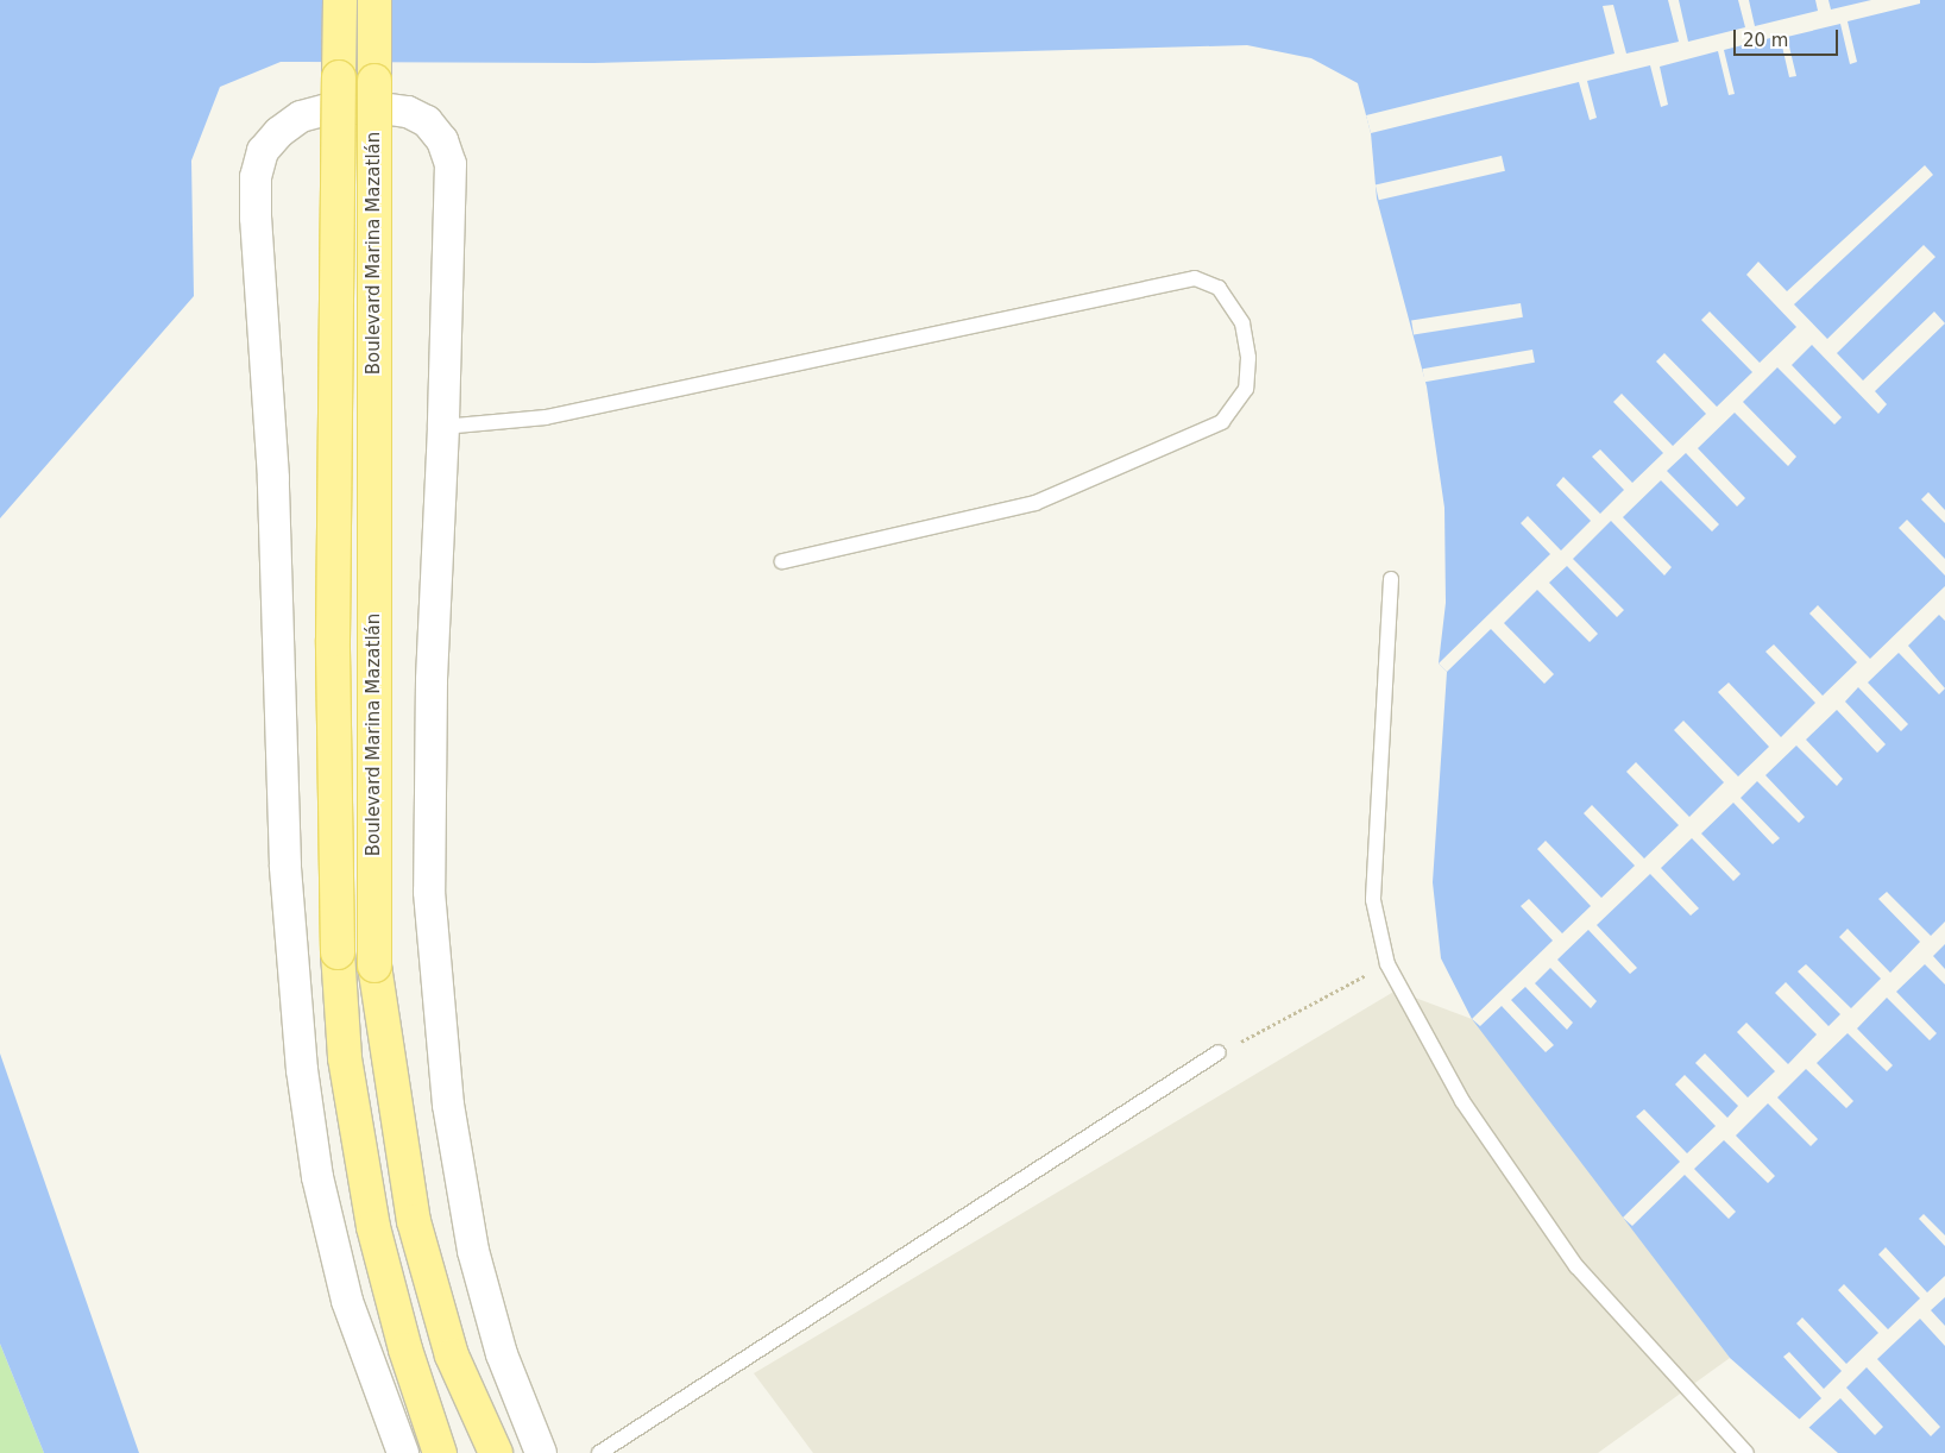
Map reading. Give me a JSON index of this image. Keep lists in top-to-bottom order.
{
  "streets": {
    "main road": ["Boulevard Marina Mazatlán"]
  },
  "scale_bar": "20 m"
}
